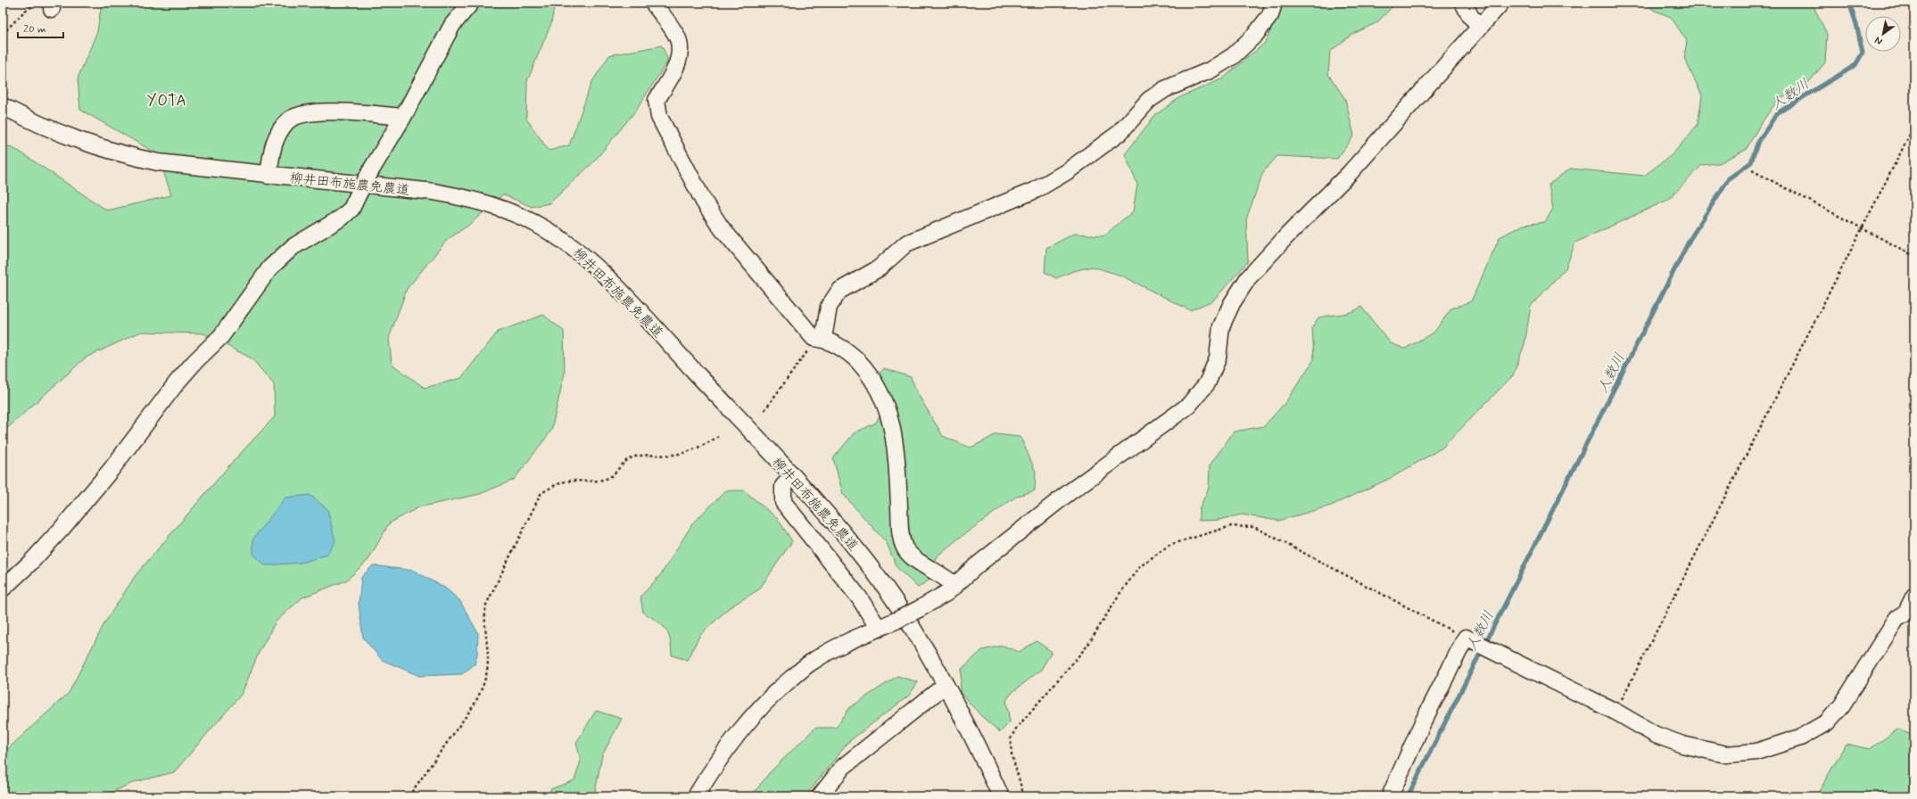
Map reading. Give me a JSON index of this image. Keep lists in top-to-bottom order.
{
  "streets": {
    "street": ["柳井田布施農免農道"]
  },
  "districts": ["YOTA"],
  "water": ["人数川"],
  "scale_bar": "20 m",
  "north": "bottom left"
}
